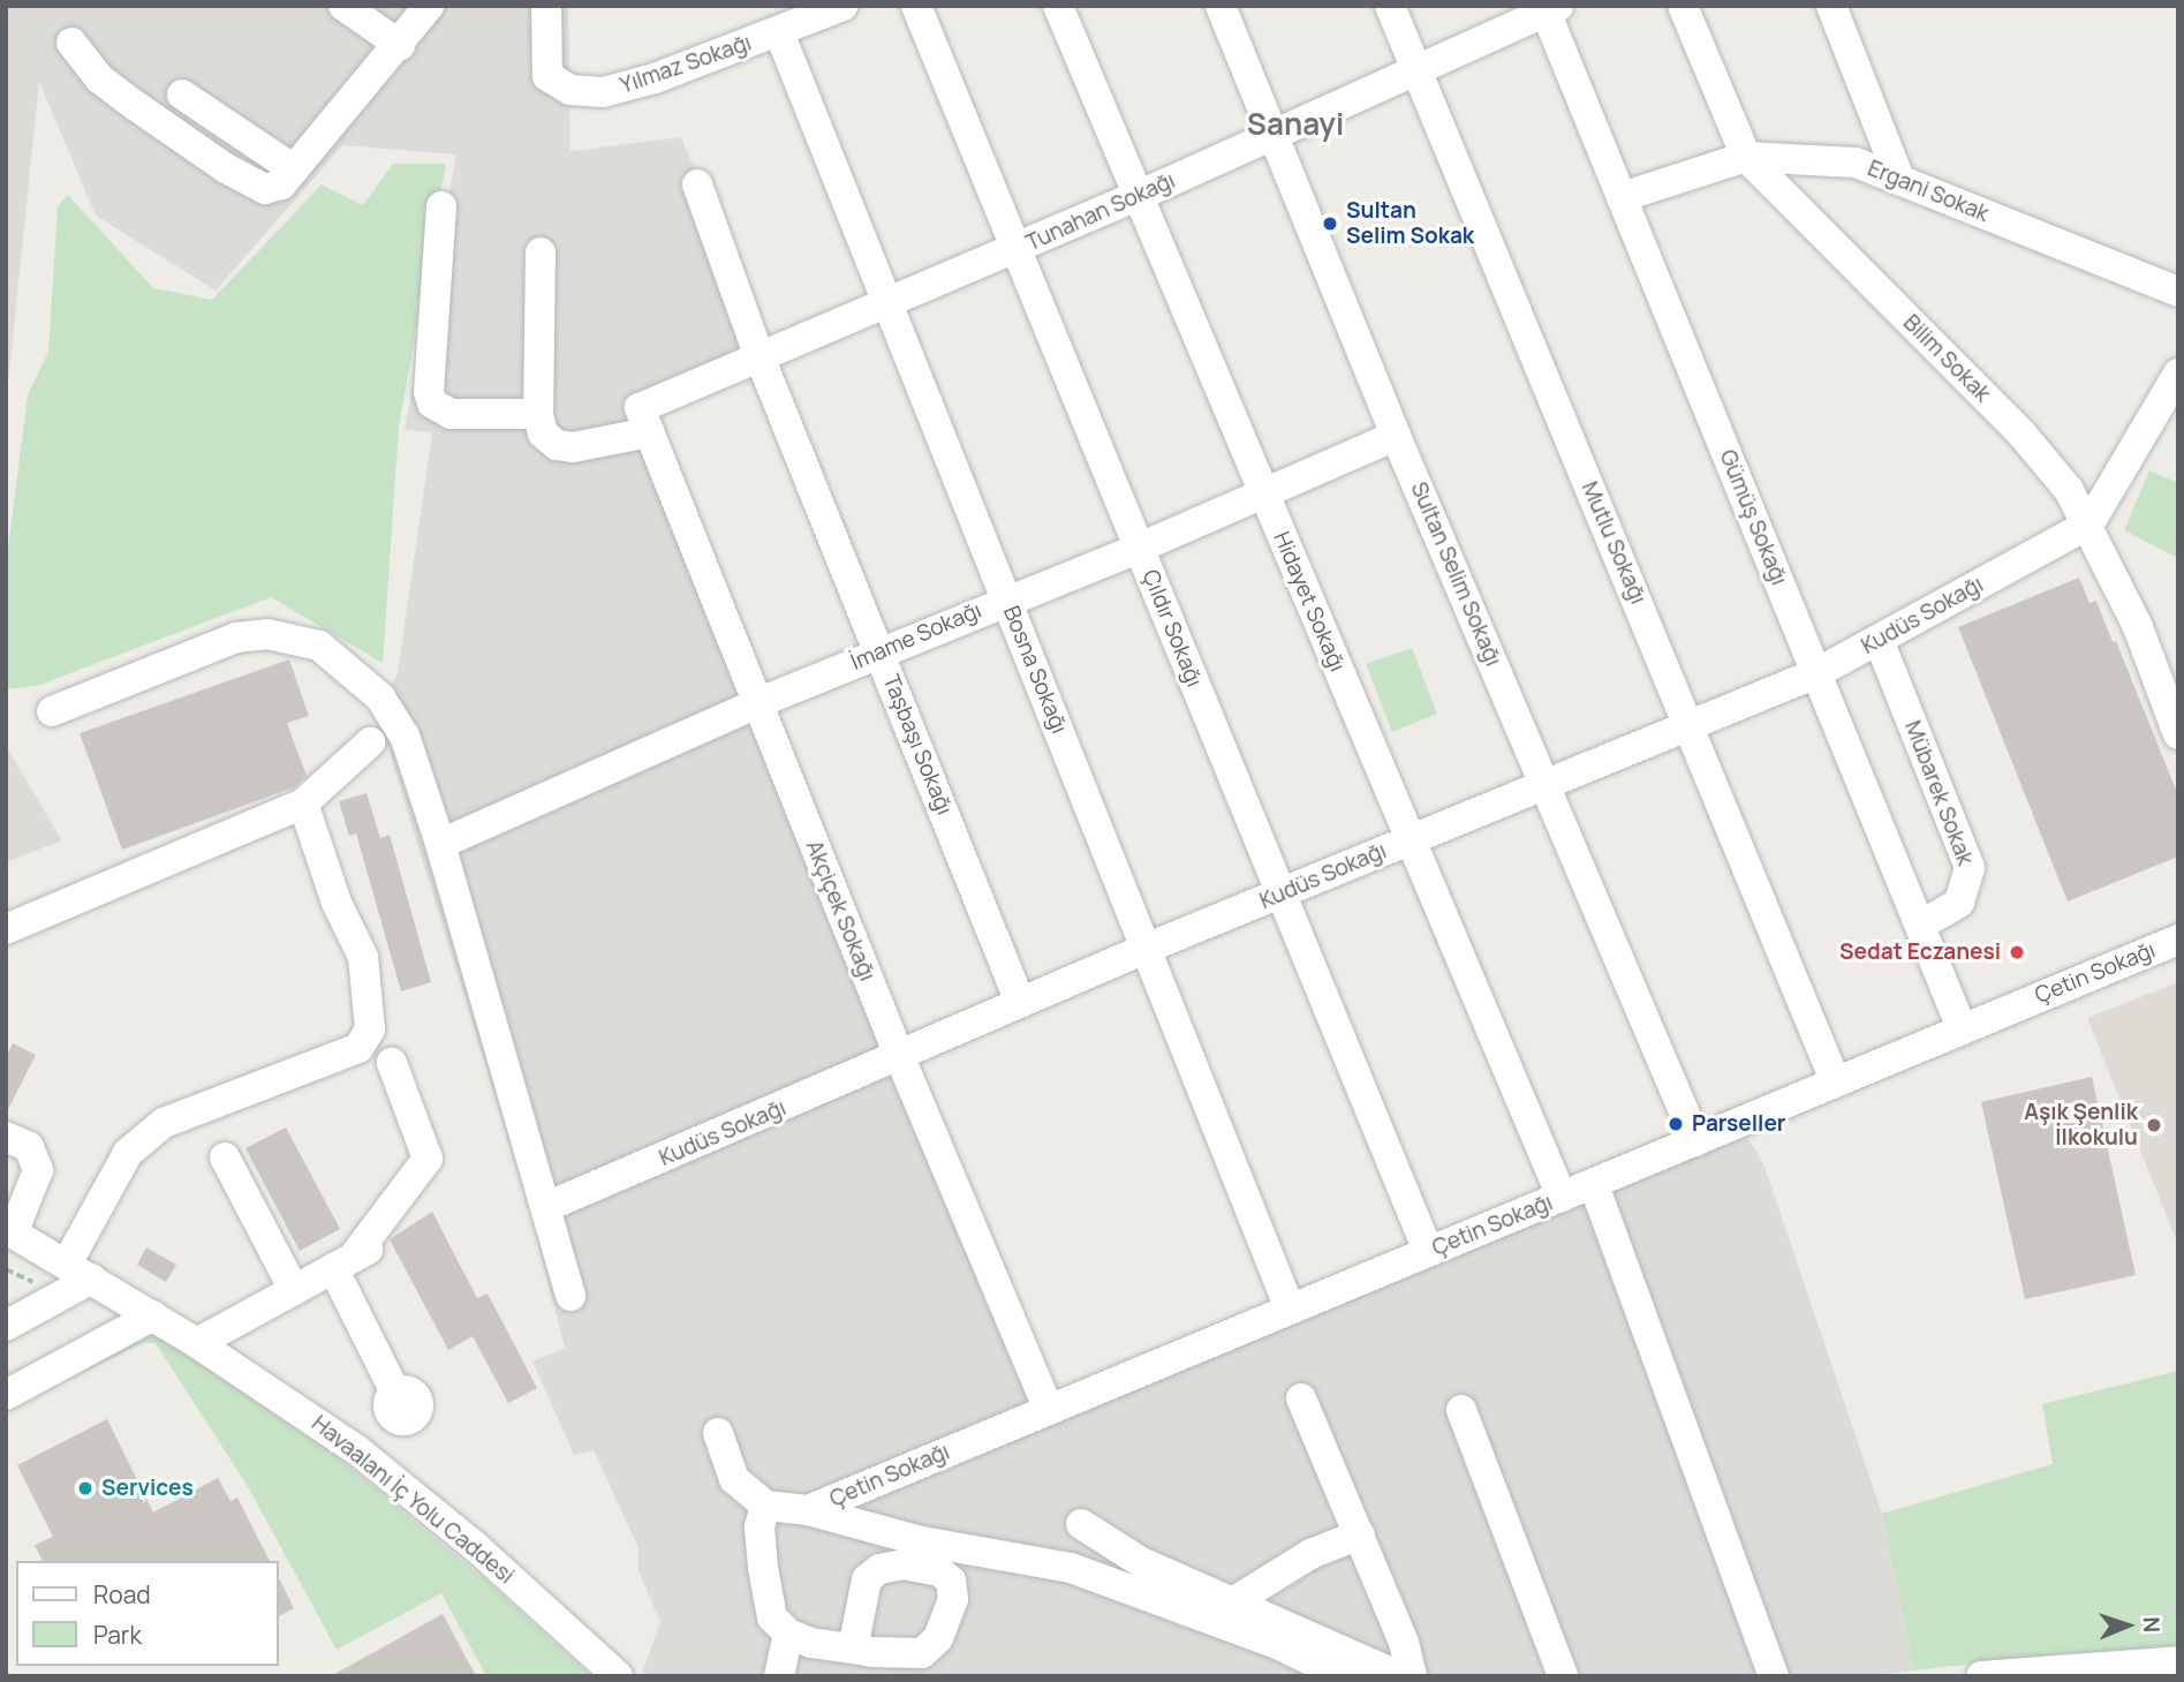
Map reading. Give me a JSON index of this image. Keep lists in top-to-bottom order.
{
  "streets": {
    "street": [
      "Yılmaz Sokağı",
      "Ergani Sokak",
      "Tunahan Sokağı",
      "Bilim Sokak",
      "Gümüş Sokağı",
      "Mutlu Sokağı",
      "Sultan Selim Sokağı",
      "Hidayet Sokağı",
      "Kudüs Sokağı",
      "Çıldır Sokağı",
      "İmame Sokağı",
      "Bosna Sokağı",
      "Taşbaşı Sokağı",
      "Mübarek Sokak",
      "Akçiçek Sokağı",
      "Çetin Sokağı",
      "Havaalanı İç Yolu Caddesi"
    ]
  },
  "crossings": [
    ["Yılmaz Sokağı", "Bosna Sokağı"],
    ["Ergani Sokak", "Bilim Sokak"],
    ["Ergani Sokak", "Gümüş Sokağı"],
    ["Tunahan Sokağı", "Gümüş Sokağı"],
    ["Tunahan Sokağı", "Mutlu Sokağı"],
    ["Tunahan Sokağı", "Sultan Selim Sokağı"],
    ["Tunahan Sokağı", "Hidayet Sokağı"],
    ["Tunahan Sokağı", "Çıldır Sokağı"],
    ["Tunahan Sokağı", "Bosna Sokağı"],
    ["Tunahan Sokağı", "Taşbaşı Sokağı"],
    ["Tunahan Sokağı", "Akçiçek Sokağı"],
    ["Bilim Sokak", "Kudüs Sokağı"],
    ["Gümüş Sokağı", "Kudüs Sokağı"],
    ["Gümüş Sokağı", "Mübarek Sokak"],
    ["Gümüş Sokağı", "Çetin Sokağı"],
    ["Mutlu Sokağı", "Kudüs Sokağı"],
    ["Mutlu Sokağı", "Çetin Sokağı"],
    ["Sultan Selim Sokağı", "Kudüs Sokağı"],
    ["Sultan Selim Sokağı", "İmame Sokağı"],
    ["Sultan Selim Sokağı", "Çetin Sokağı"],
    ["Hidayet Sokağı", "Kudüs Sokağı"],
    ["Hidayet Sokağı", "İmame Sokağı"],
    ["Hidayet Sokağı", "Çetin Sokağı"],
    ["Kudüs Sokağı", "Çıldır Sokağı"],
    ["Kudüs Sokağı", "Bosna Sokağı"],
    ["Kudüs Sokağı", "Taşbaşı Sokağı"],
    ["Kudüs Sokağı", "Mübarek Sokak"],
    ["Kudüs Sokağı", "Akçiçek Sokağı"],
    ["Çıldır Sokağı", "İmame Sokağı"],
    ["Çıldır Sokağı", "Çetin Sokağı"],
    ["İmame Sokağı", "Bosna Sokağı"],
    ["İmame Sokağı", "Taşbaşı Sokağı"],
    ["İmame Sokağı", "Akçiçek Sokağı"],
    ["Bosna Sokağı", "Çetin Sokağı"],
    ["Akçiçek Sokağı", "Çetin Sokağı"]
  ],
  "districts": ["Sanayi"],
  "places": [
    "Sultan Selim Sokak",
    "Sedat Eczanesi",
    "Parseller",
    "Aşık Şenlik İlkokulu",
    "Services"
  ],
  "legend": ["Road", "Park"],
  "north": "right"
}
